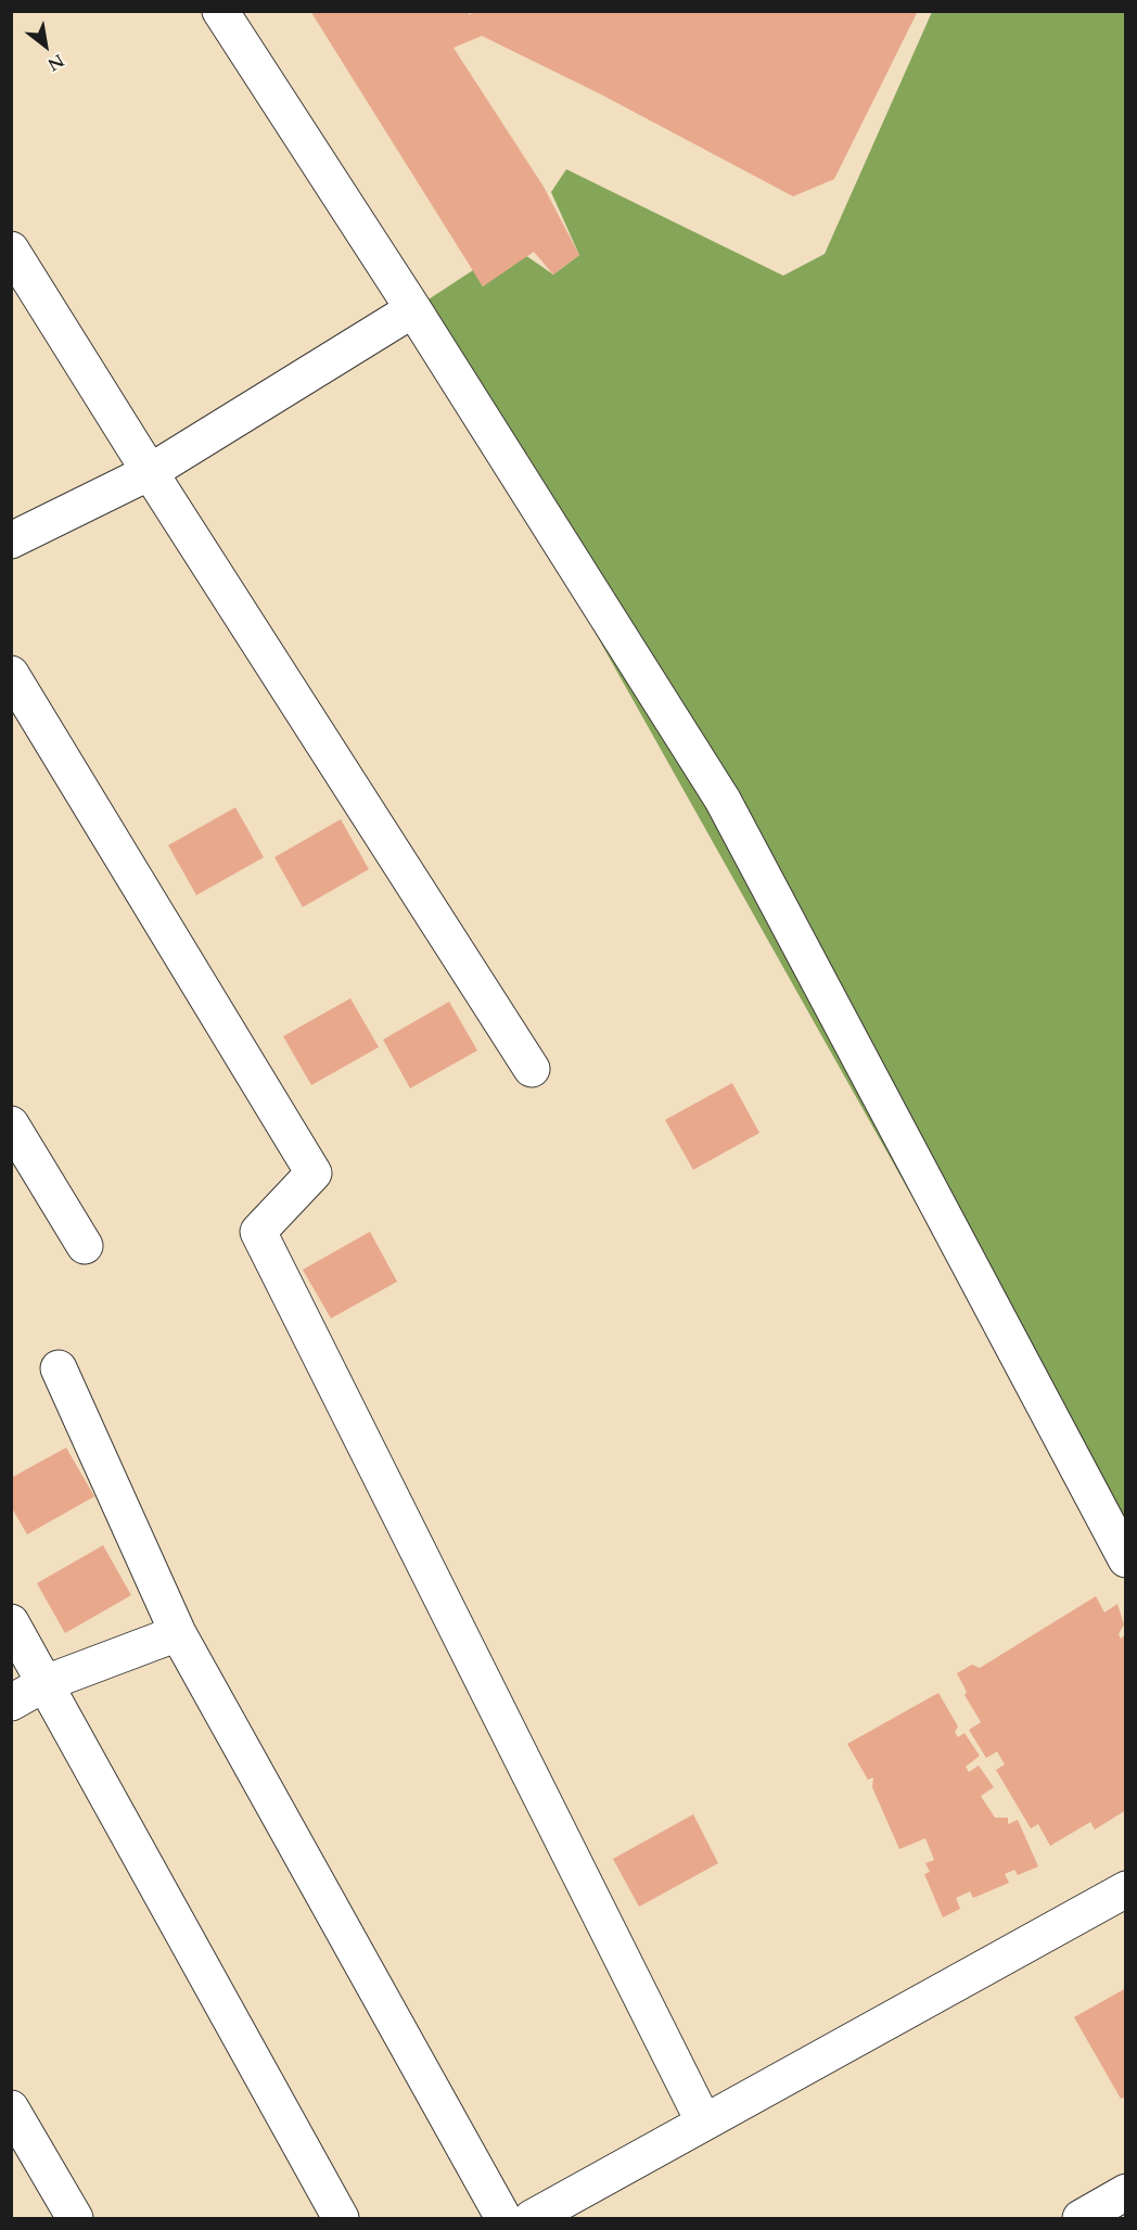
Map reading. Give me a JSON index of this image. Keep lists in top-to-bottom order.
{
  "north": "bottom right"
}
